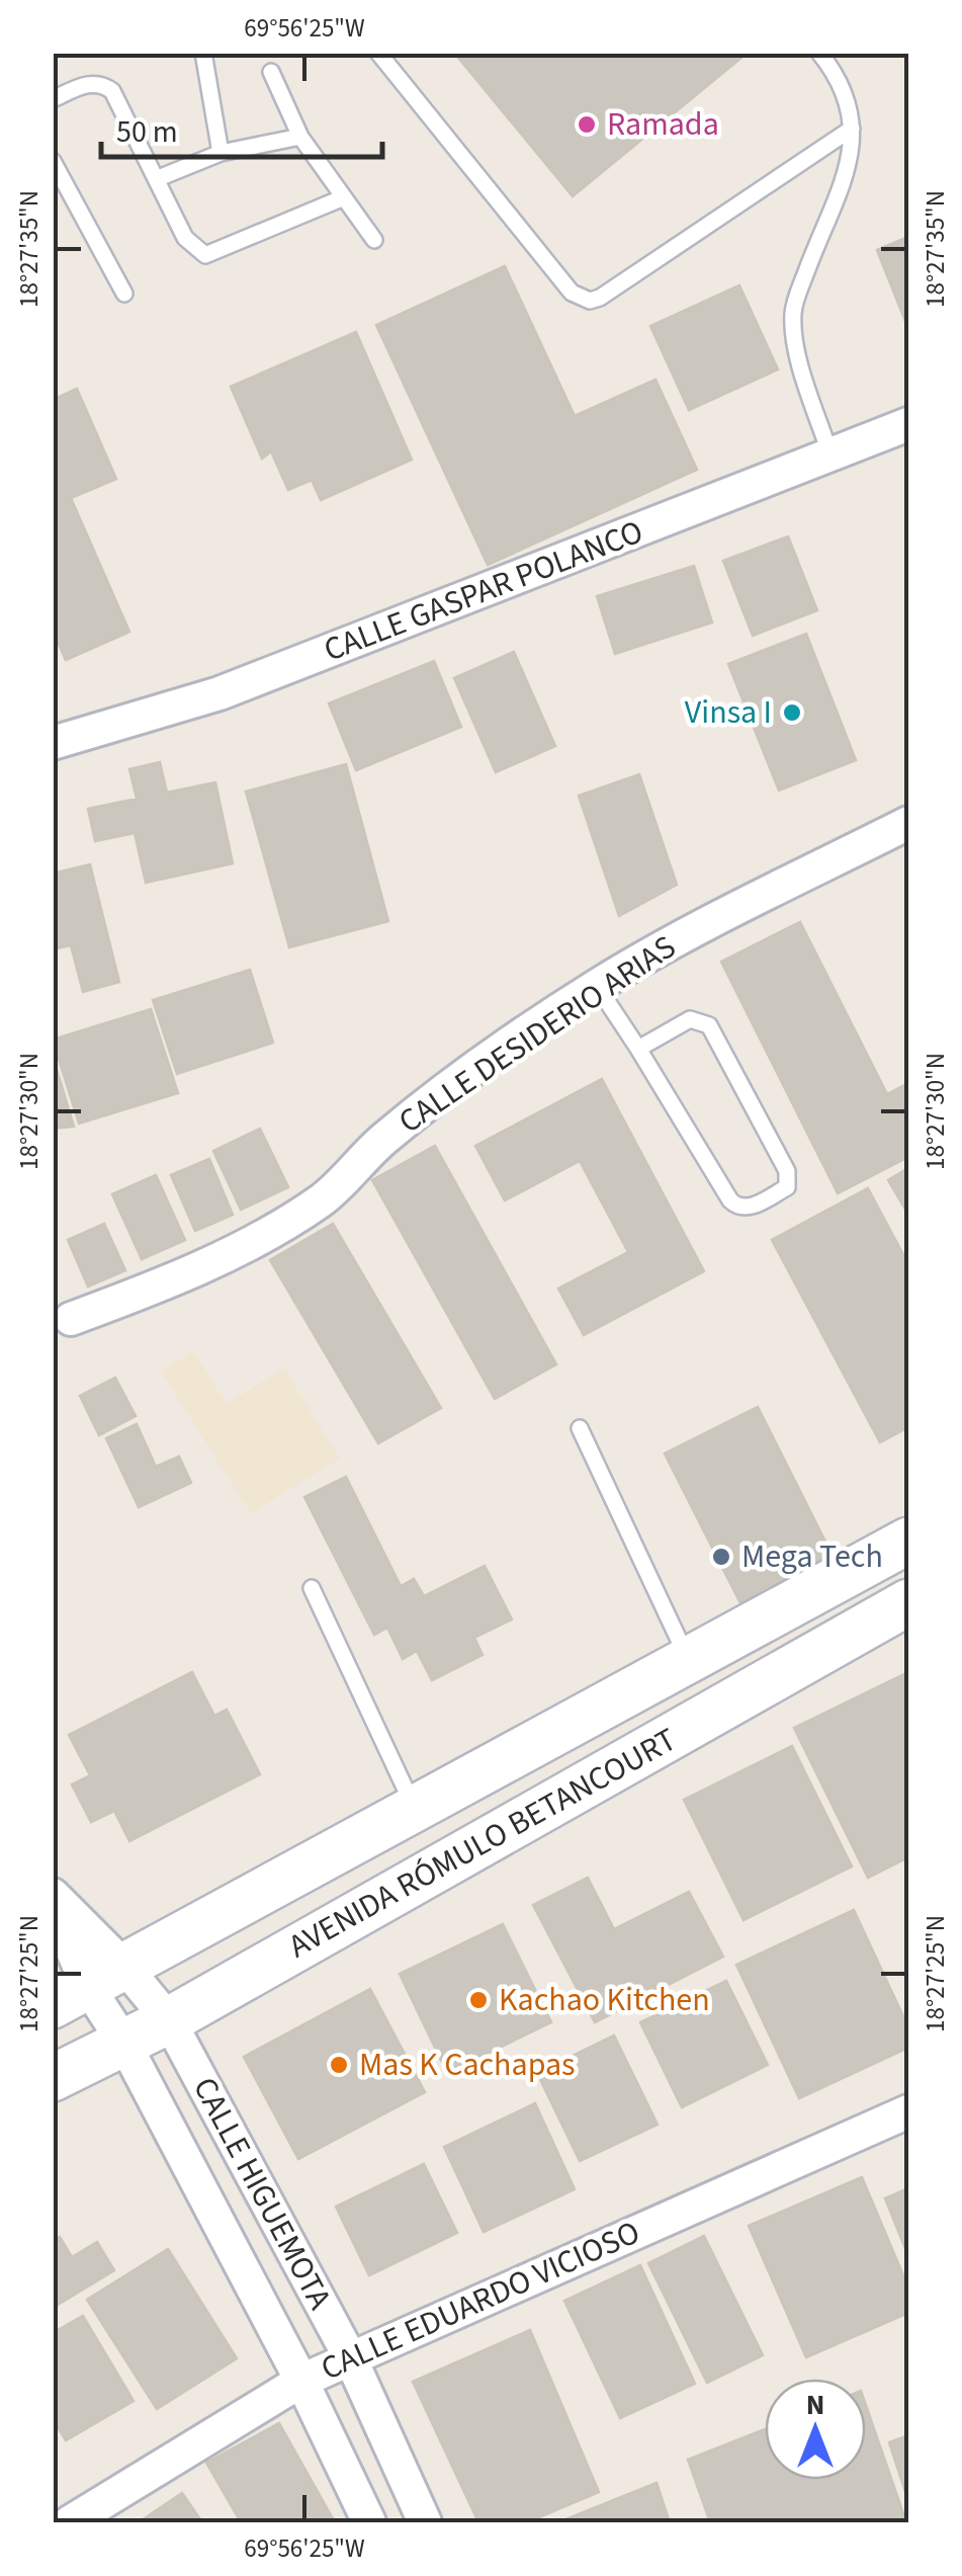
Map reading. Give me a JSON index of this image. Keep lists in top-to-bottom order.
{
  "streets": {
    "main road": ["AVENIDA RÓMULO BETANCOURT"],
    "street": [
      "CALLE GASPAR POLANCO",
      "CALLE DESIDERIO ARIAS",
      "CALLE HIGUEMOTA",
      "CALLE EDUARDO VICIOSO"
    ]
  },
  "crossings": [
    ["AVENIDA RÓMULO BETANCOURT", "CALLE HIGUEMOTA"],
    ["CALLE HIGUEMOTA", "CALLE EDUARDO VICIOSO"]
  ],
  "places": [
    "Ramada",
    "Vinsa I",
    "Mega Tech",
    "Kachao Kitchen",
    "Mas K Cachapas"
  ],
  "scale_bar": "50 m",
  "north": "top",
  "coordinates": [
    "69°56'25\"W",
    "18°27'35\"N",
    "18°27'30\"N",
    "18°27'25\"N"
  ]
}
